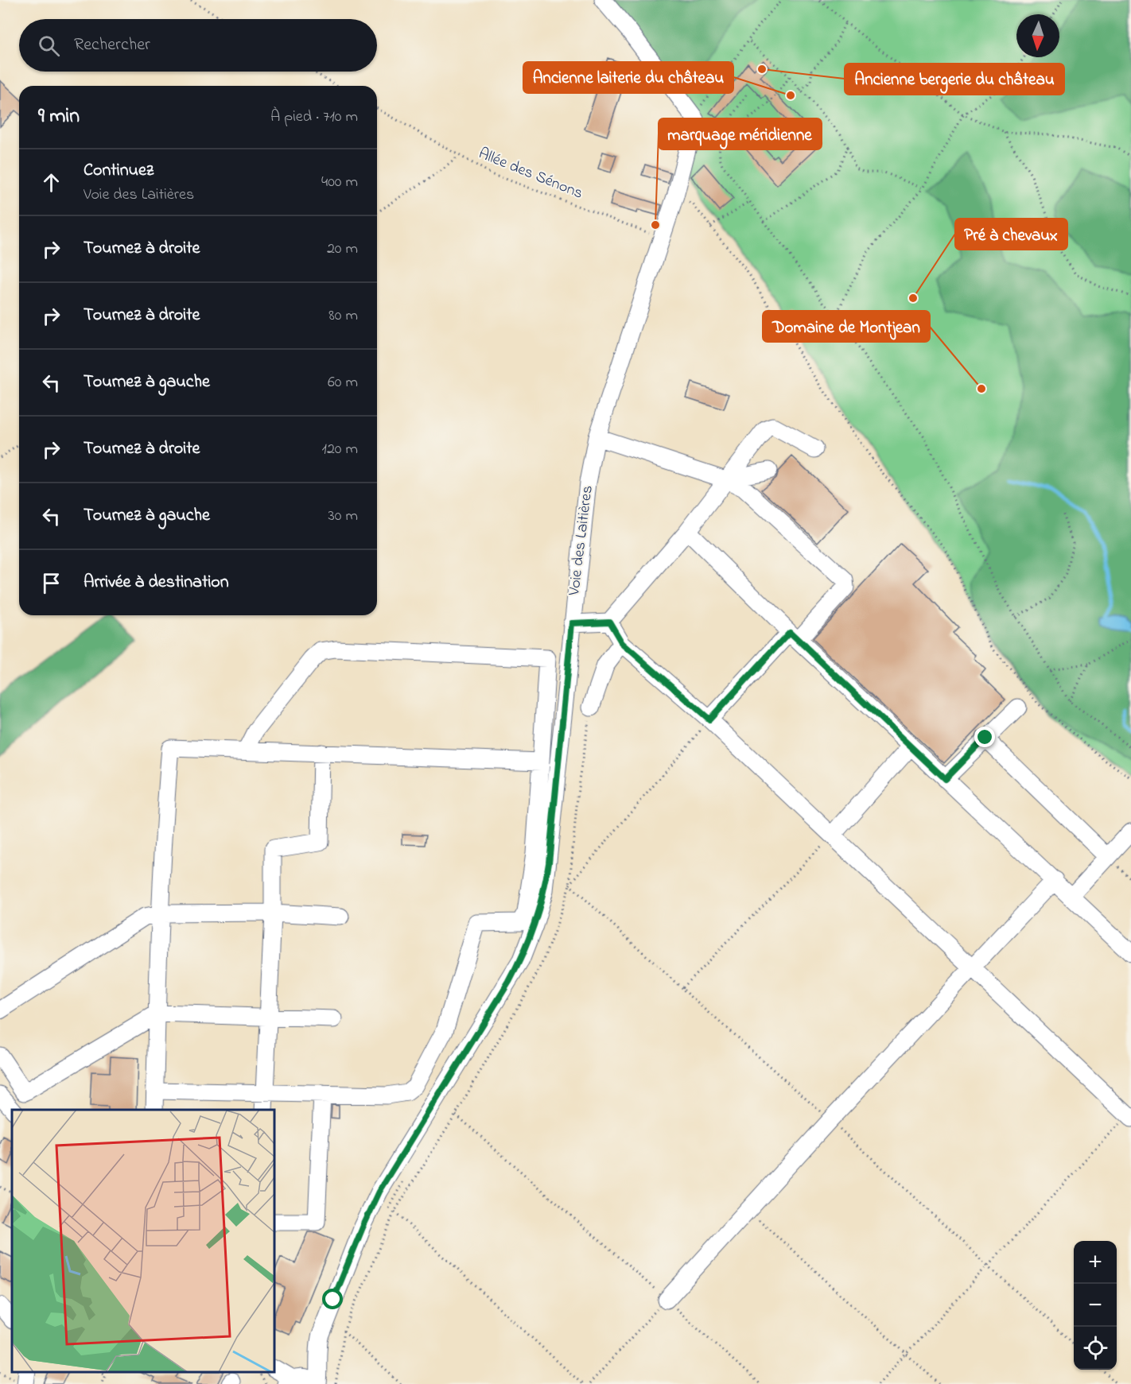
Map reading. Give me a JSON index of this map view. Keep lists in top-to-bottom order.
{
  "streets": {
    "street": ["Voie des Laitières"],
    "path": ["Allée des Sénons"]
  },
  "crossings": [
    ["Allée des Sénons", "Voie des Laitières"]
  ],
  "places": [
    "Ancienne bergerie du château",
    "Ancienne laiterie du château",
    "marquage méridienne",
    "Pré à chevaux",
    "Domaine de Montjean"
  ],
  "north": "bottom",
  "page": {
    "search": "Rechercher",
    "heading": ["9 min", "À pied · 710 m"],
    "list": [
      ["Continuez", "Voie des Laitières", "400 m"],
      ["Tournez à droite", "20 m"],
      ["Tournez à droite", "80 m"],
      ["Tournez à gauche", "60 m"],
      ["Tournez à droite", "120 m"],
      ["Tournez à gauche", "30 m"],
      "Arrivée à destination"
    ],
    "map_buttons": ["+", "−"]
  }
}
